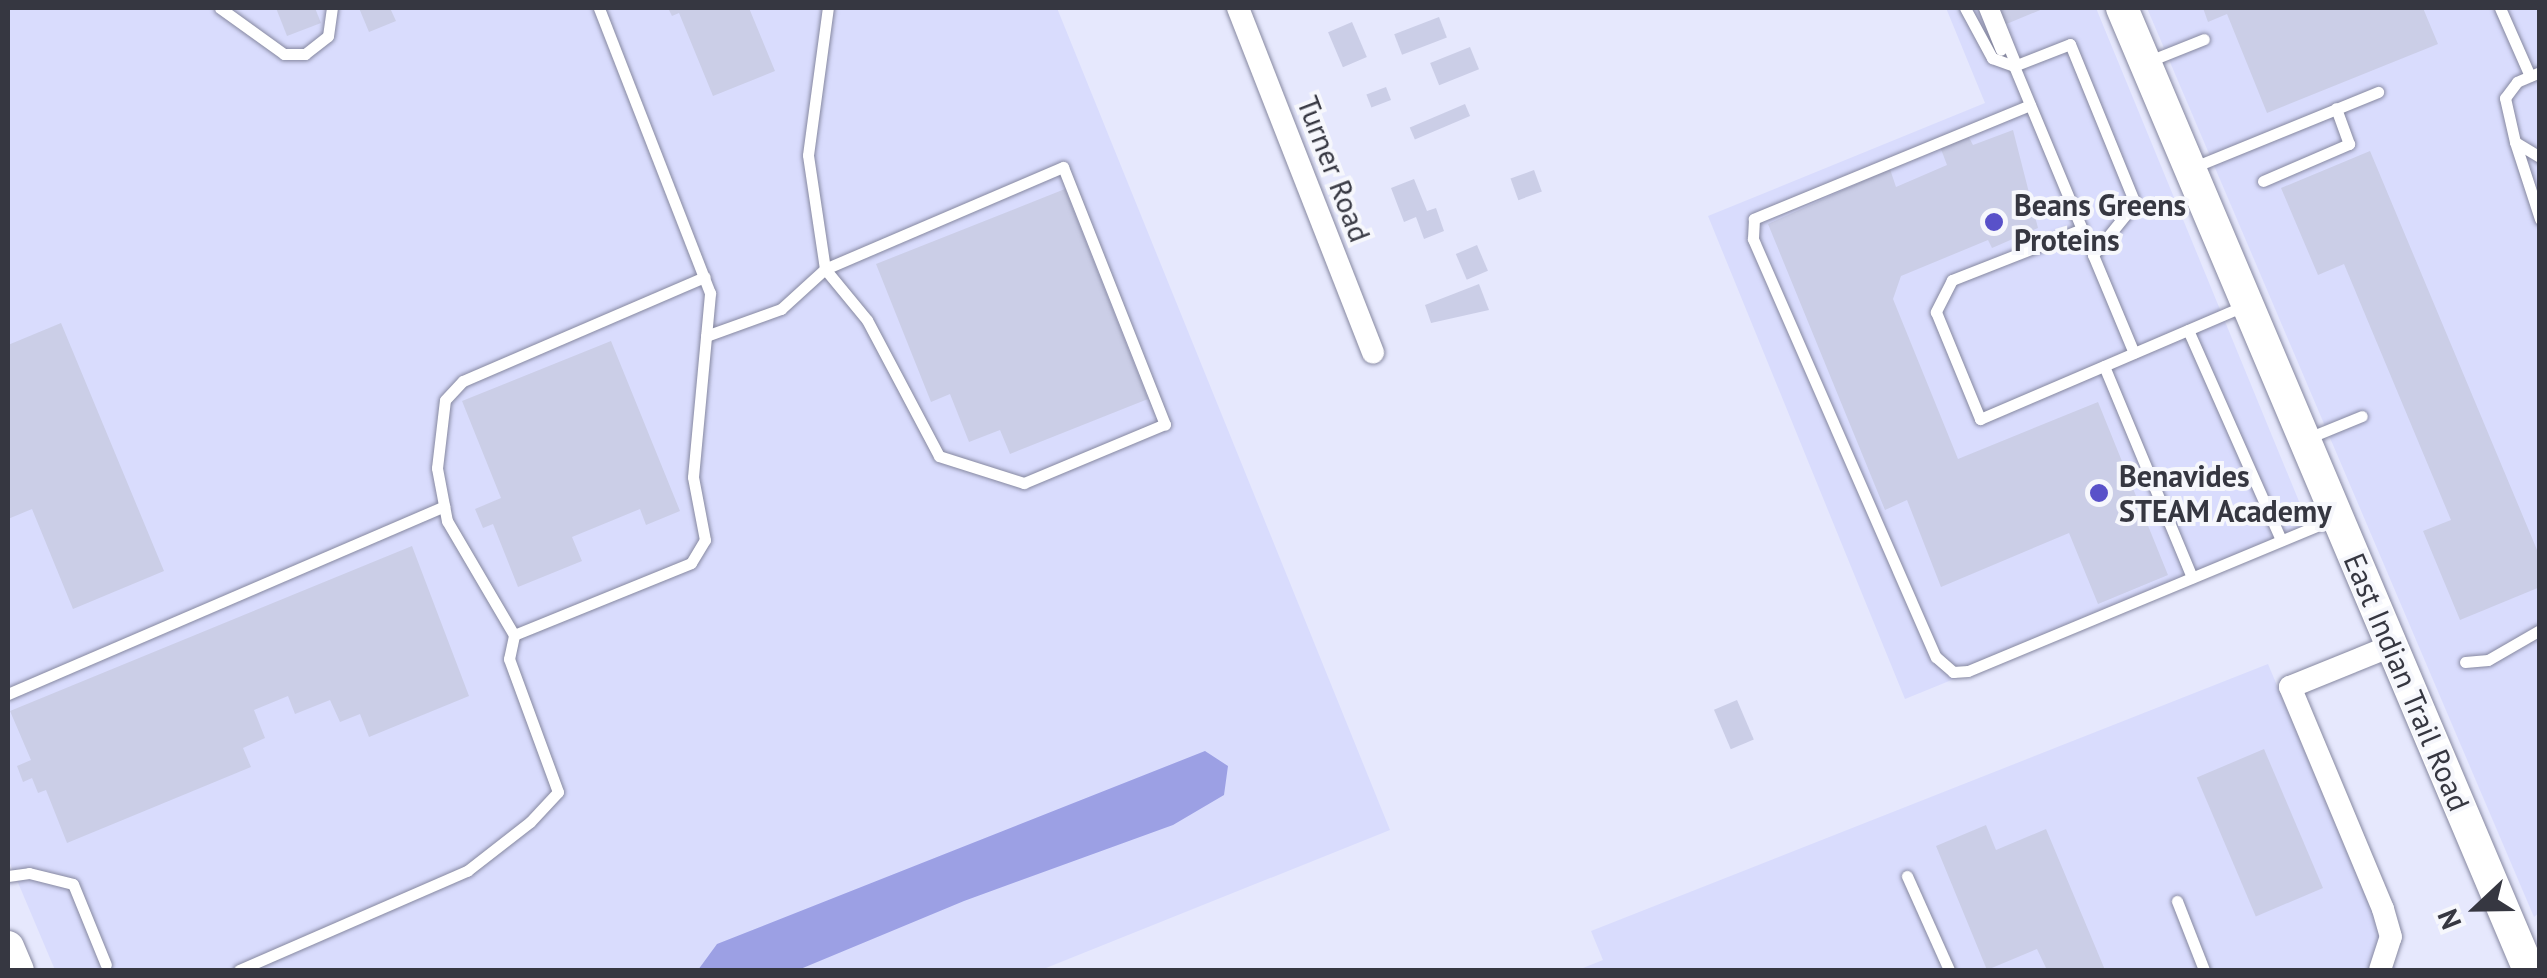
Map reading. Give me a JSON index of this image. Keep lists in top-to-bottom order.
{
  "streets": {
    "main road": ["East Indian Trail Road"],
    "street": ["Turner Road"]
  },
  "places": ["Beans Greens Proteins", "Benavides STEAM Academy"],
  "north": "left"
}
